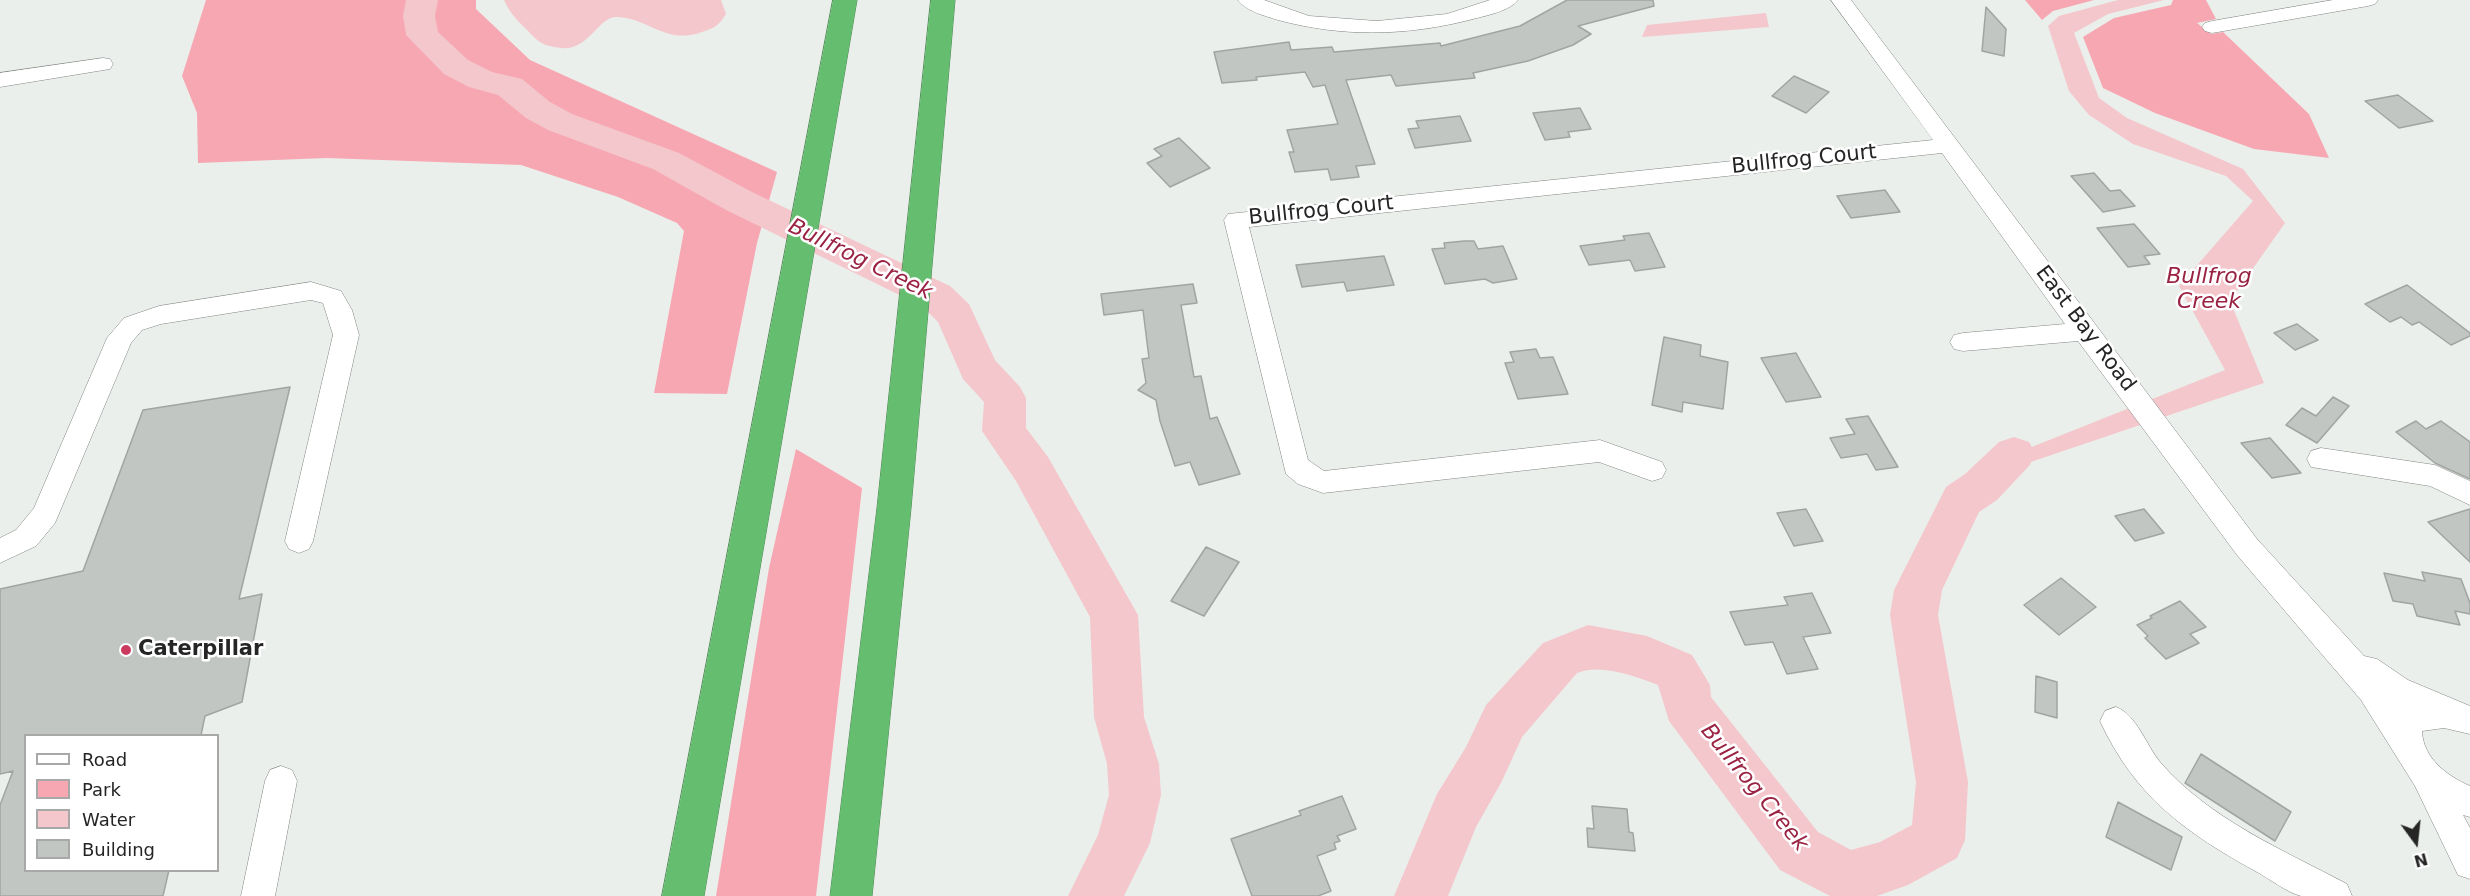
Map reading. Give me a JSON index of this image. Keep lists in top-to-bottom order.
{
  "streets": {
    "street": ["Bullfrog Court", "East Bay Road"]
  },
  "crossings": [
    ["Bullfrog Court", "East Bay Road"]
  ],
  "water": ["Bullfrog Creek"],
  "places": ["Caterpillar"],
  "legend": [
    "Road",
    "Park",
    "Water",
    "Building"
  ],
  "north": "bottom"
}
